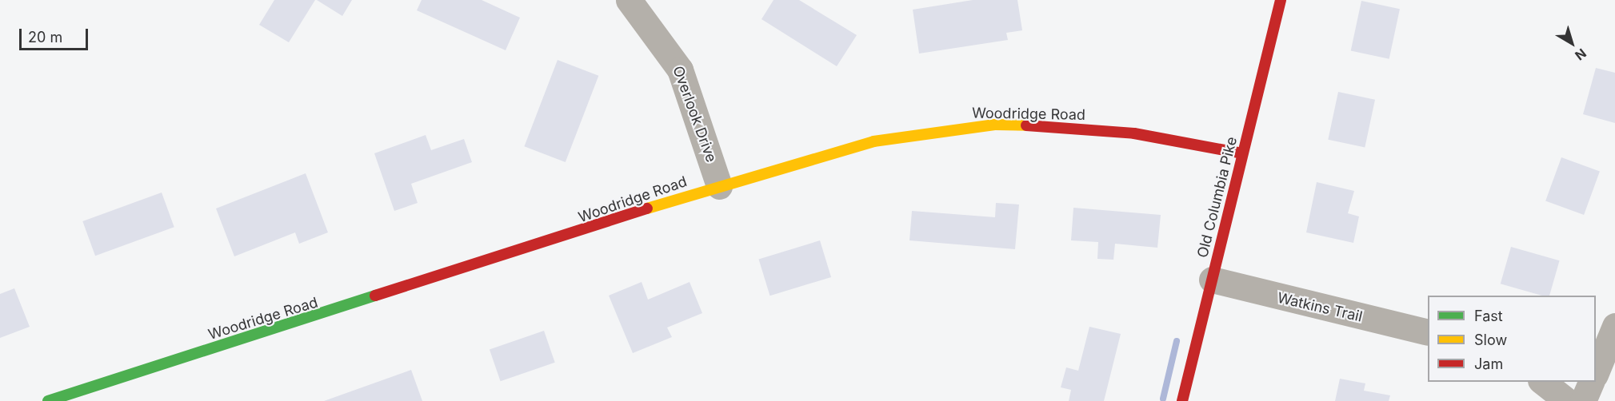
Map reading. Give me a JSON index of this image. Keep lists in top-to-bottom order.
{
  "streets": {
    "street": [
      "Overlook Drive",
      "Woodridge Road",
      "Old Columbia Pike",
      "Watkins Trail"
    ]
  },
  "crossings": [
    ["Overlook Drive", "Woodridge Road"],
    ["Woodridge Road", "Old Columbia Pike"],
    ["Old Columbia Pike", "Watkins Trail"]
  ],
  "legend": ["Fast", "Slow", "Jam"],
  "scale_bar": "20 m",
  "north": "bottom right"
}
